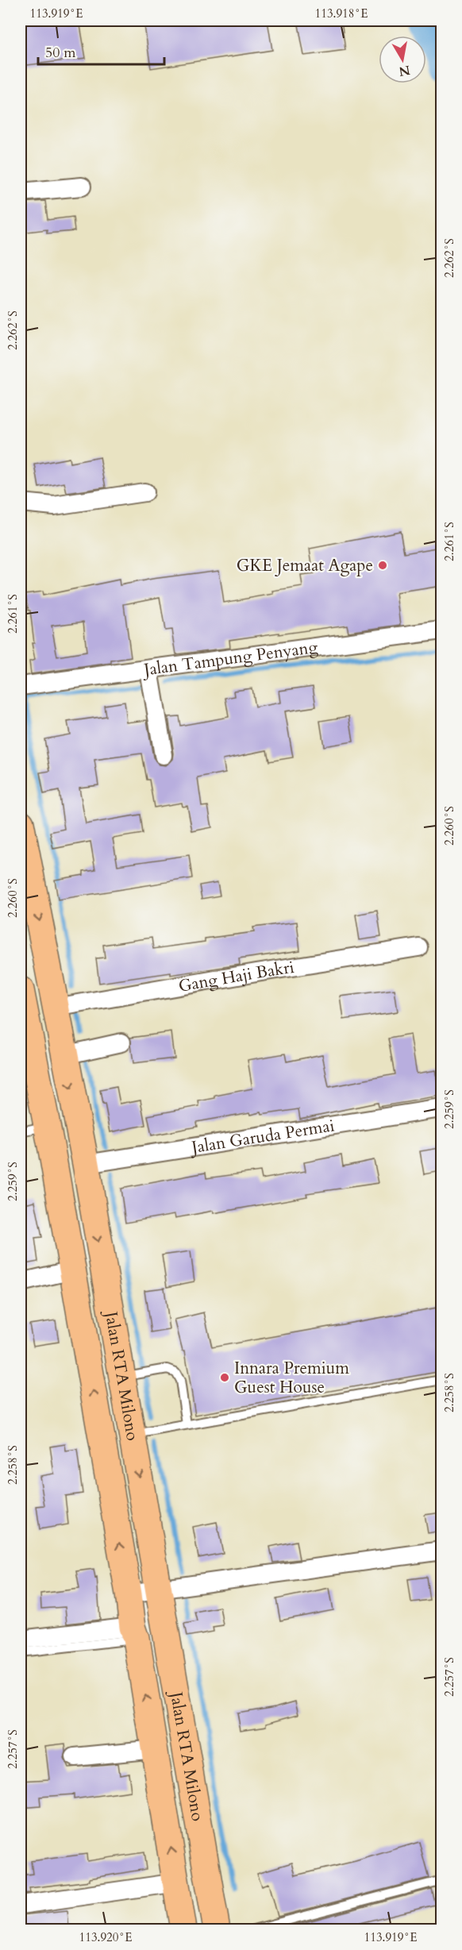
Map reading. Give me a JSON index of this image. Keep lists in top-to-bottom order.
{
  "streets": {
    "highway": ["Jalan RTA Milono"],
    "street": ["Jalan Tampung Penyang", "Gang Haji Bakri", "Jalan Garuda Permai"]
  },
  "crossings": [
    ["Gang Haji Bakri", "Jalan RTA Milono"],
    ["Jalan Garuda Permai", "Jalan RTA Milono"]
  ],
  "places": ["GKE Jemaat Agape", "Innara Premium Guest House"],
  "scale_bar": "50 m",
  "north": "bottom",
  "coordinates": [
    "113.919°E",
    "113.918°E",
    "2.262°S",
    "2.261°S",
    "2.260°S",
    "2.259°S",
    "2.258°S",
    "2.257°S",
    "113.920°E"
  ]
}
